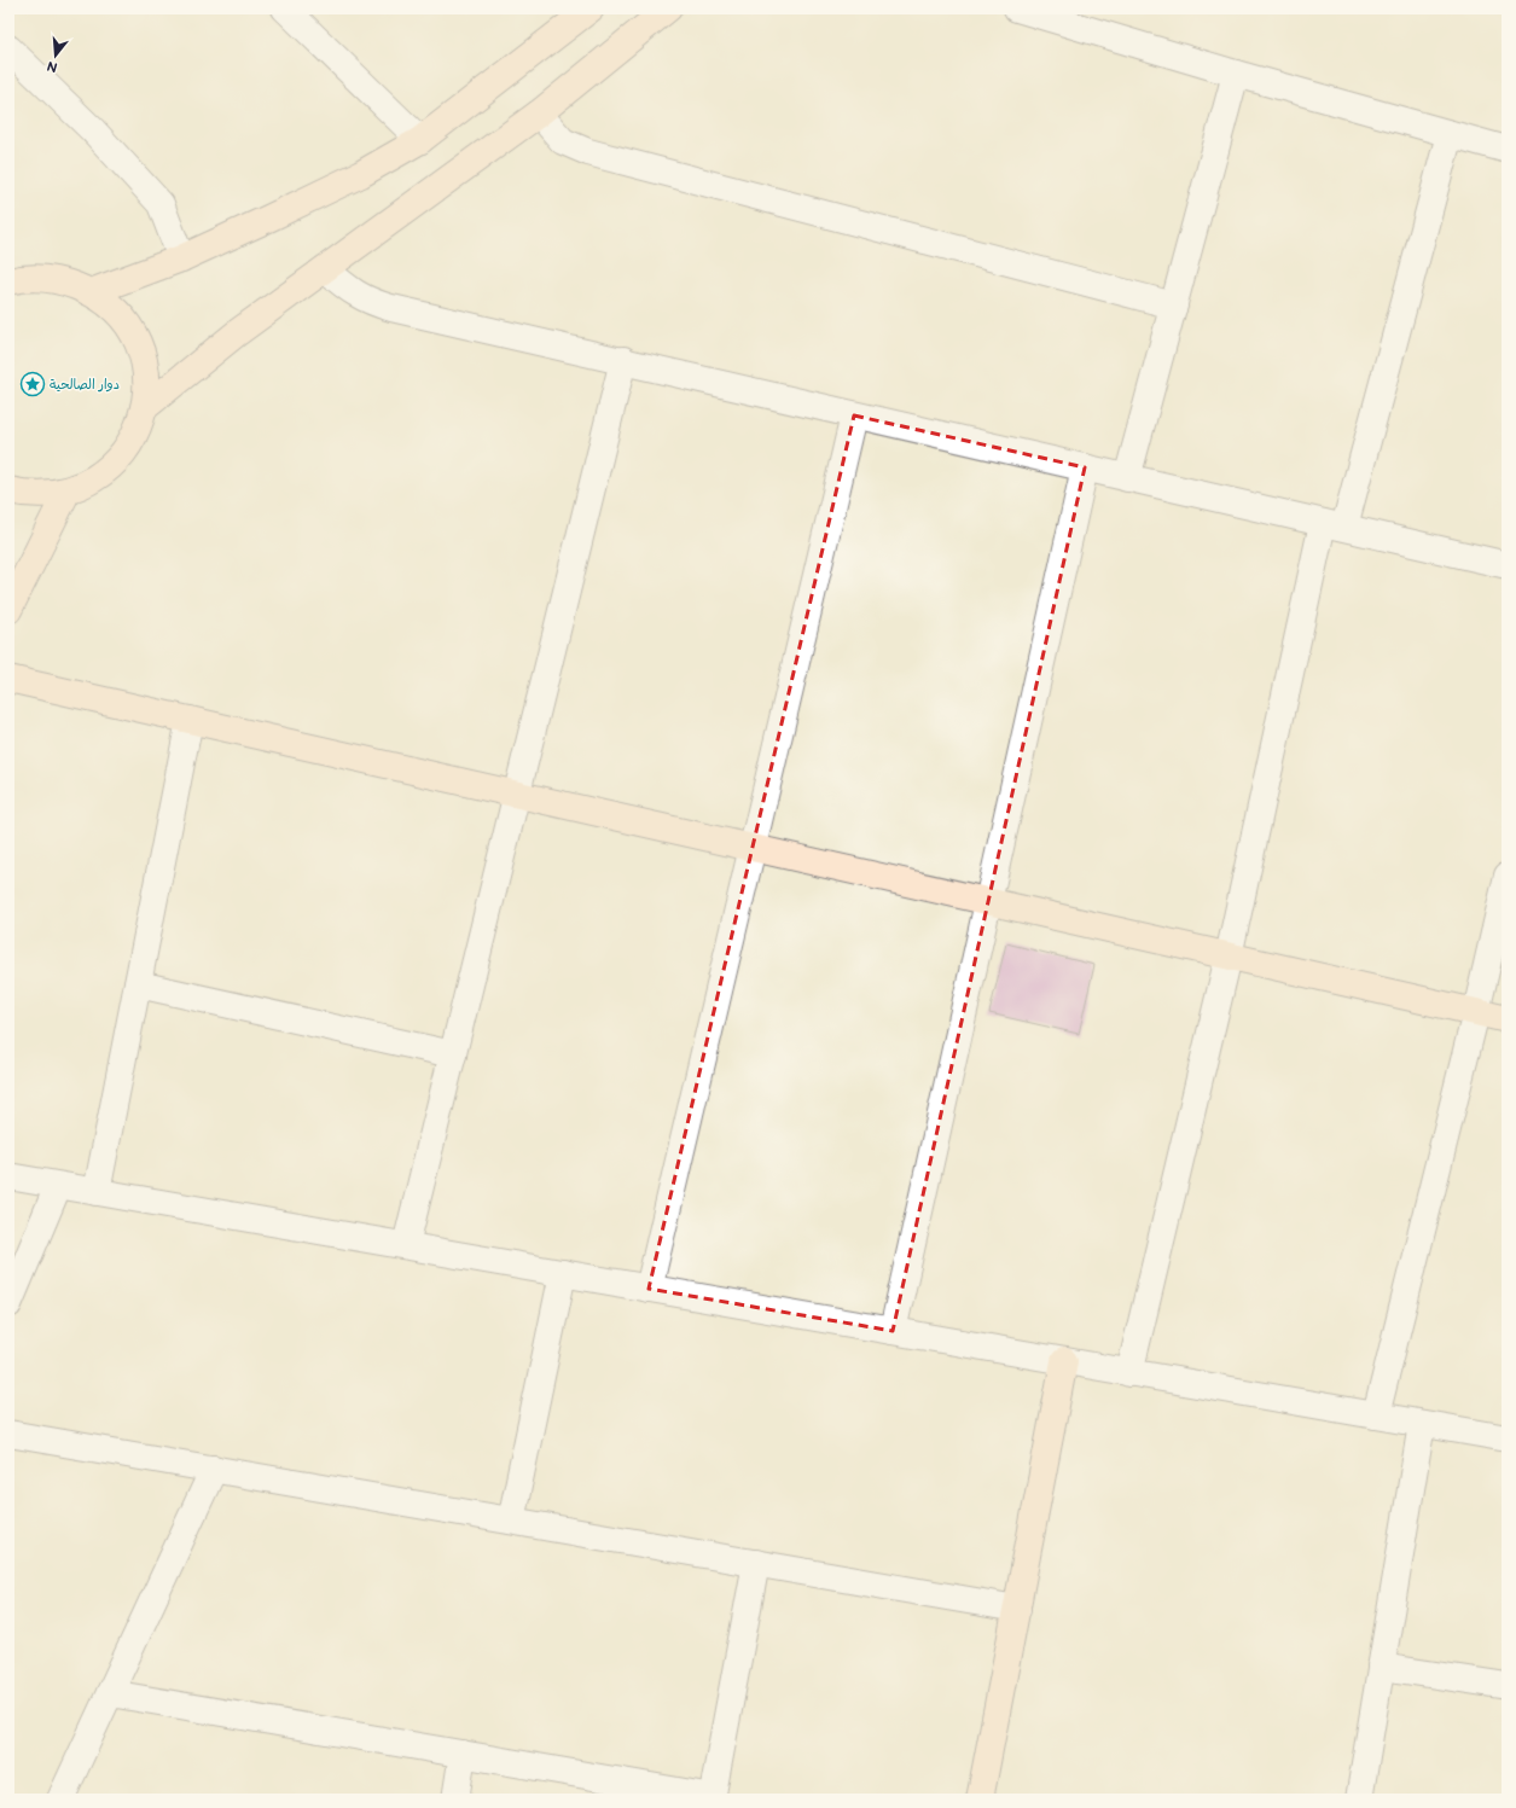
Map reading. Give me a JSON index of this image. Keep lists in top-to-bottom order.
{
  "places": {
    "place": ["دوار الصالحية"]
  },
  "north": "bottom"
}
